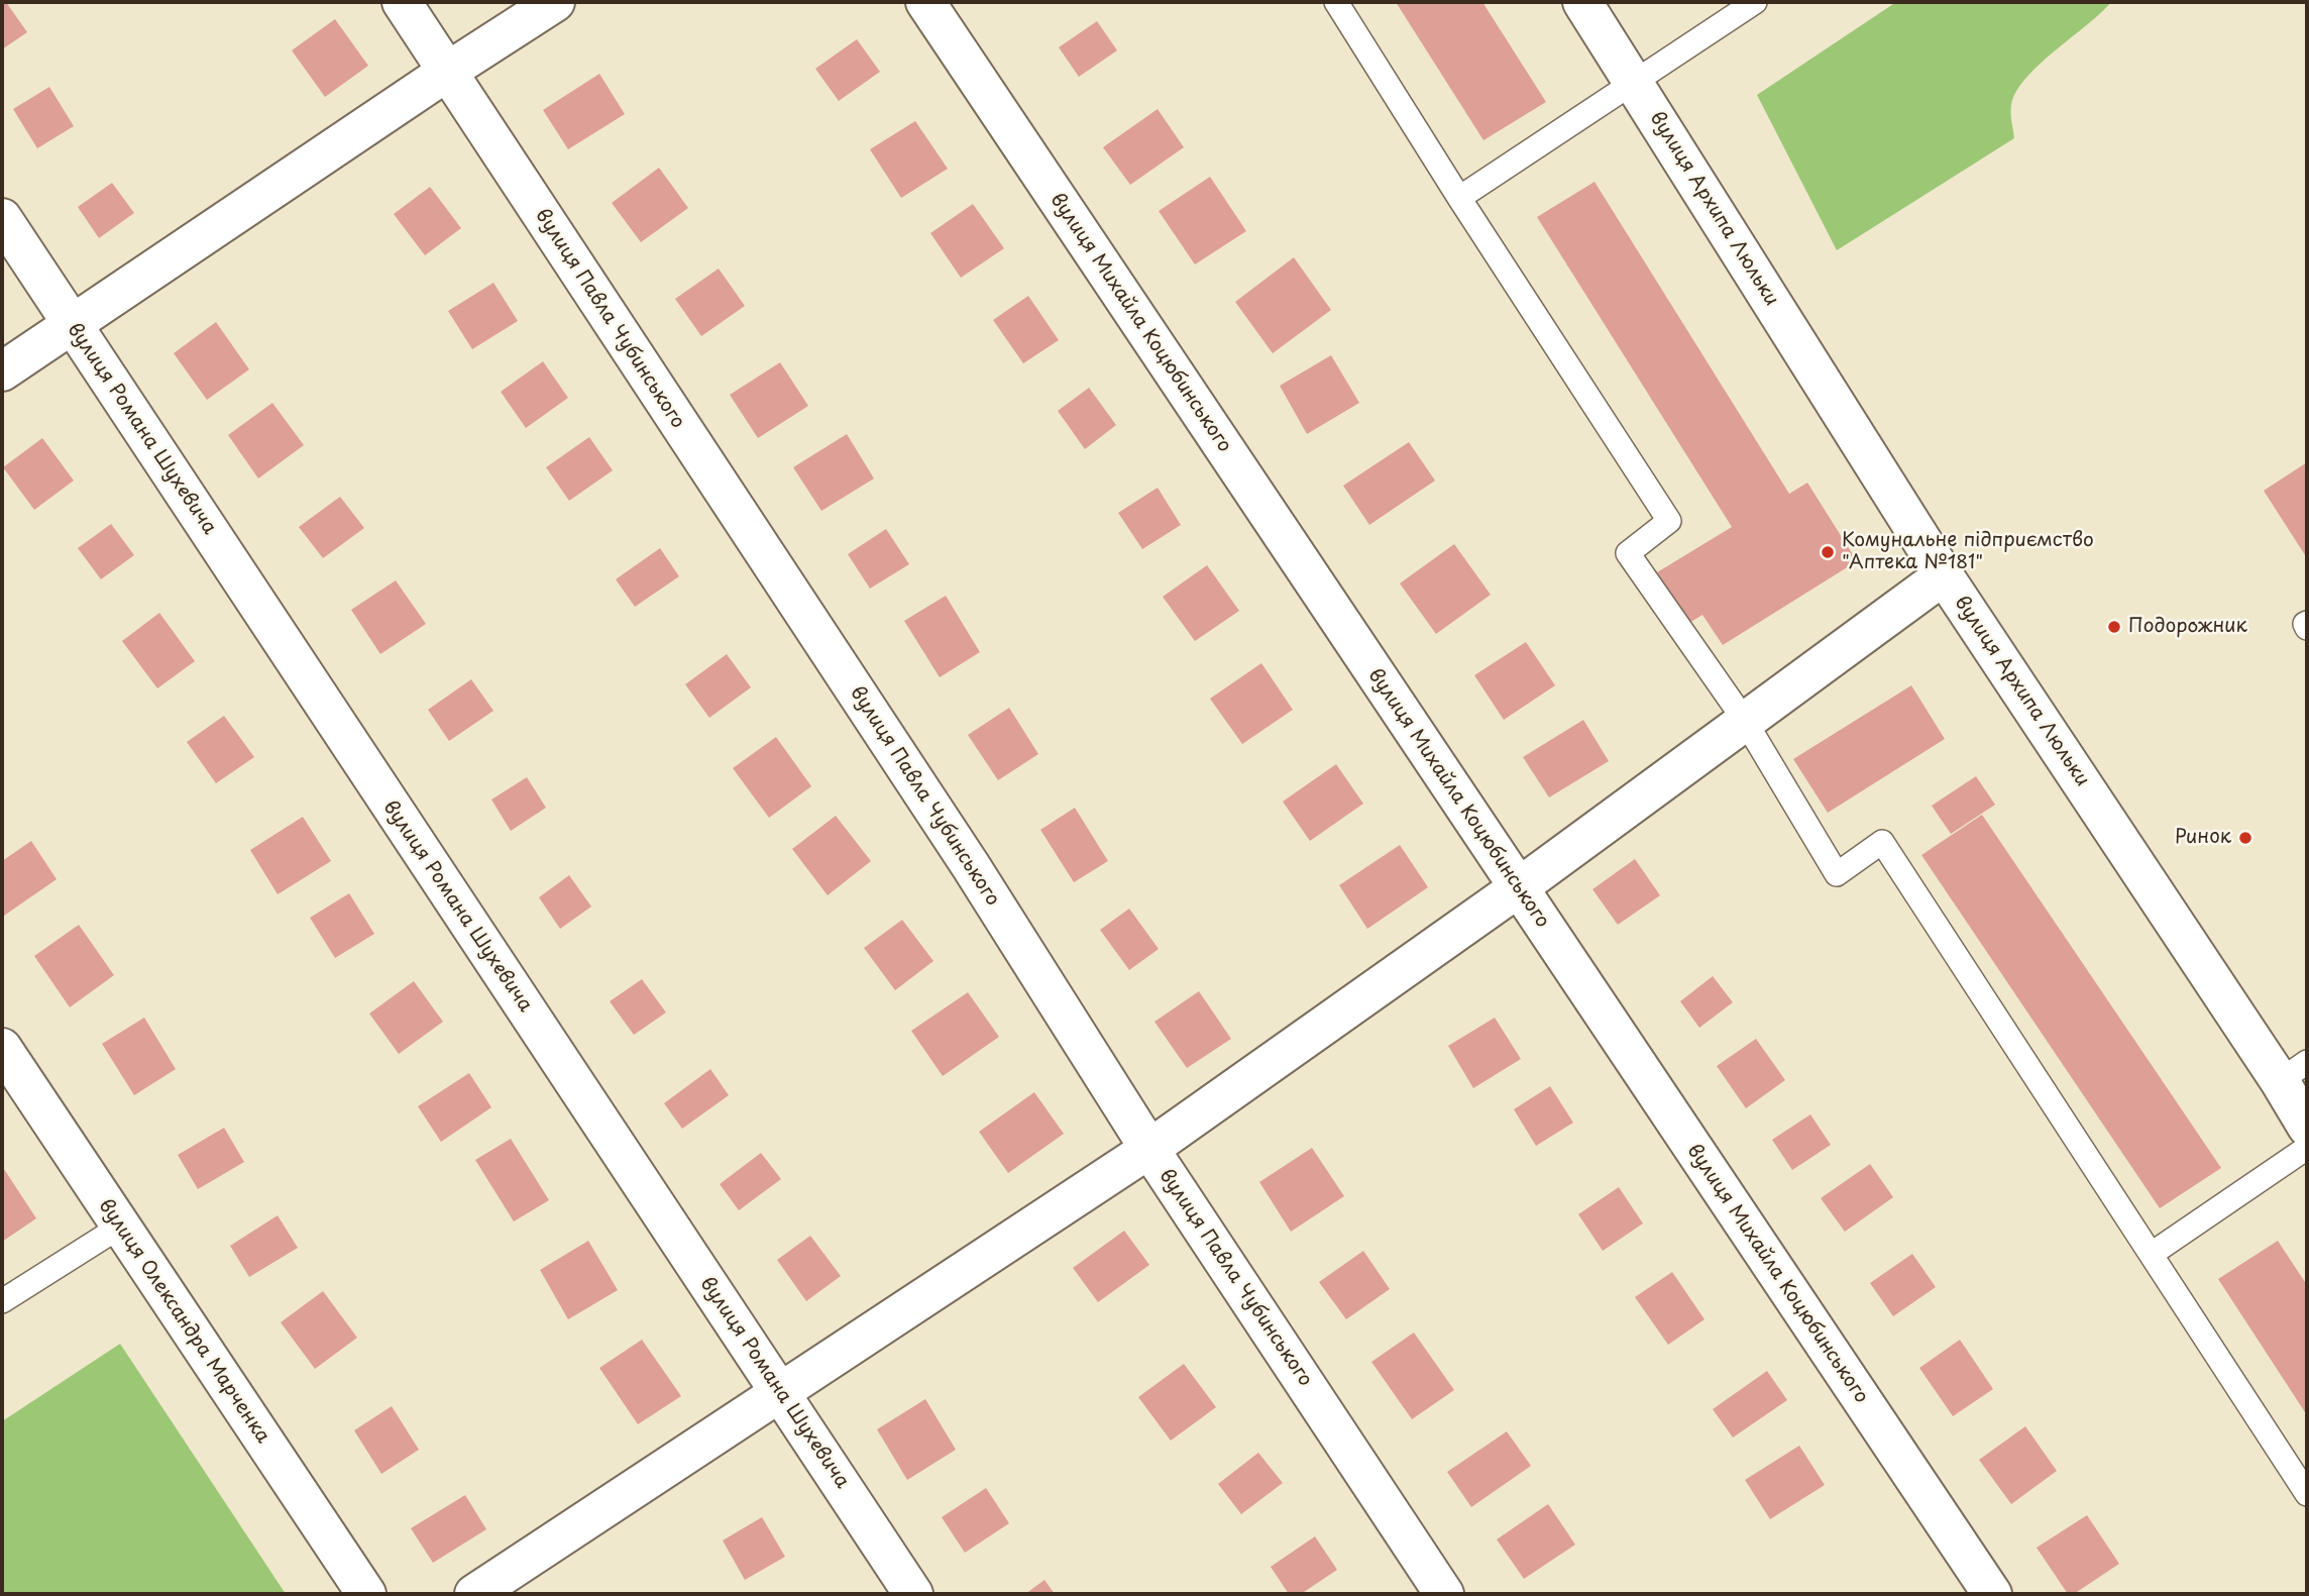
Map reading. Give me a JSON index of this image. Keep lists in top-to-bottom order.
{
  "streets": {
    "street": [
      "вулиця Архипа Люльки",
      "вулиця Павла Чубинського",
      "вулиця Михайла Коцюбинського",
      "вулиця Романа Шухевича",
      "вулиця Олександра Марченка"
    ]
  },
  "places": ["Комунальне підприємство \"Аптека №181\"", "Подорожник", "Ринок"]
}
